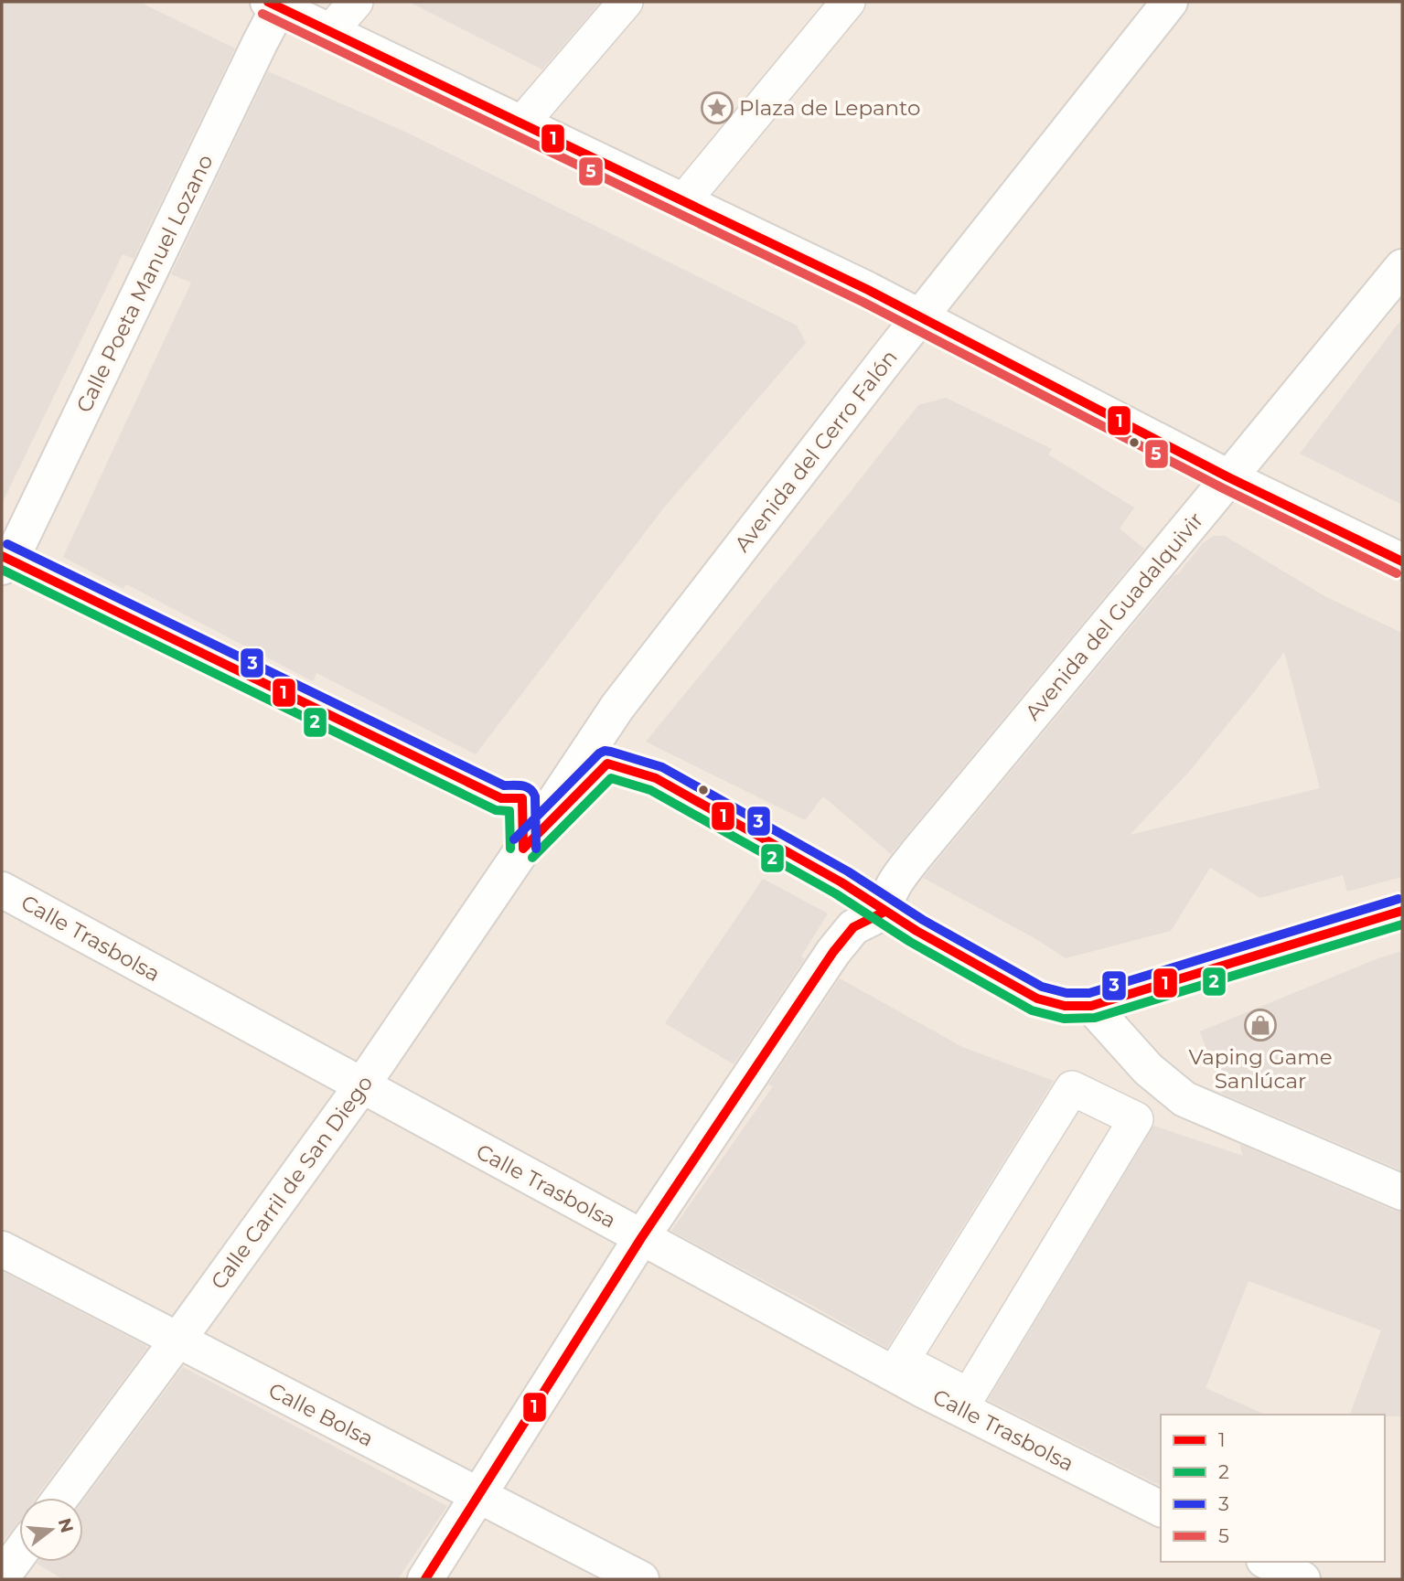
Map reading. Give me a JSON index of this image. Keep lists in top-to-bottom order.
{
  "streets": {
    "street": [
      "Calle Poeta Manuel Lozano",
      "Avenida del Cerro Falón",
      "Avenida del Guadalquivir",
      "Calle Trasbolsa",
      "Calle Carril de San Diego",
      "Calle Bolsa"
    ]
  },
  "crossings": [
    ["Avenida del Cerro Falón", "Calle Carril de San Diego"],
    ["Calle Trasbolsa", "Calle Carril de San Diego"],
    ["Calle Carril de San Diego", "Calle Bolsa"]
  ],
  "places": {
    "place": ["Plaza de Lepanto"],
    "shop": ["Vaping Game Sanlúcar"]
  },
  "lines": [
    "transit line 1",
    "transit line 5",
    "transit line 3",
    "transit line 2"
  ],
  "legend": [
    "1",
    "2",
    "3",
    "5"
  ],
  "north": "right"
}
